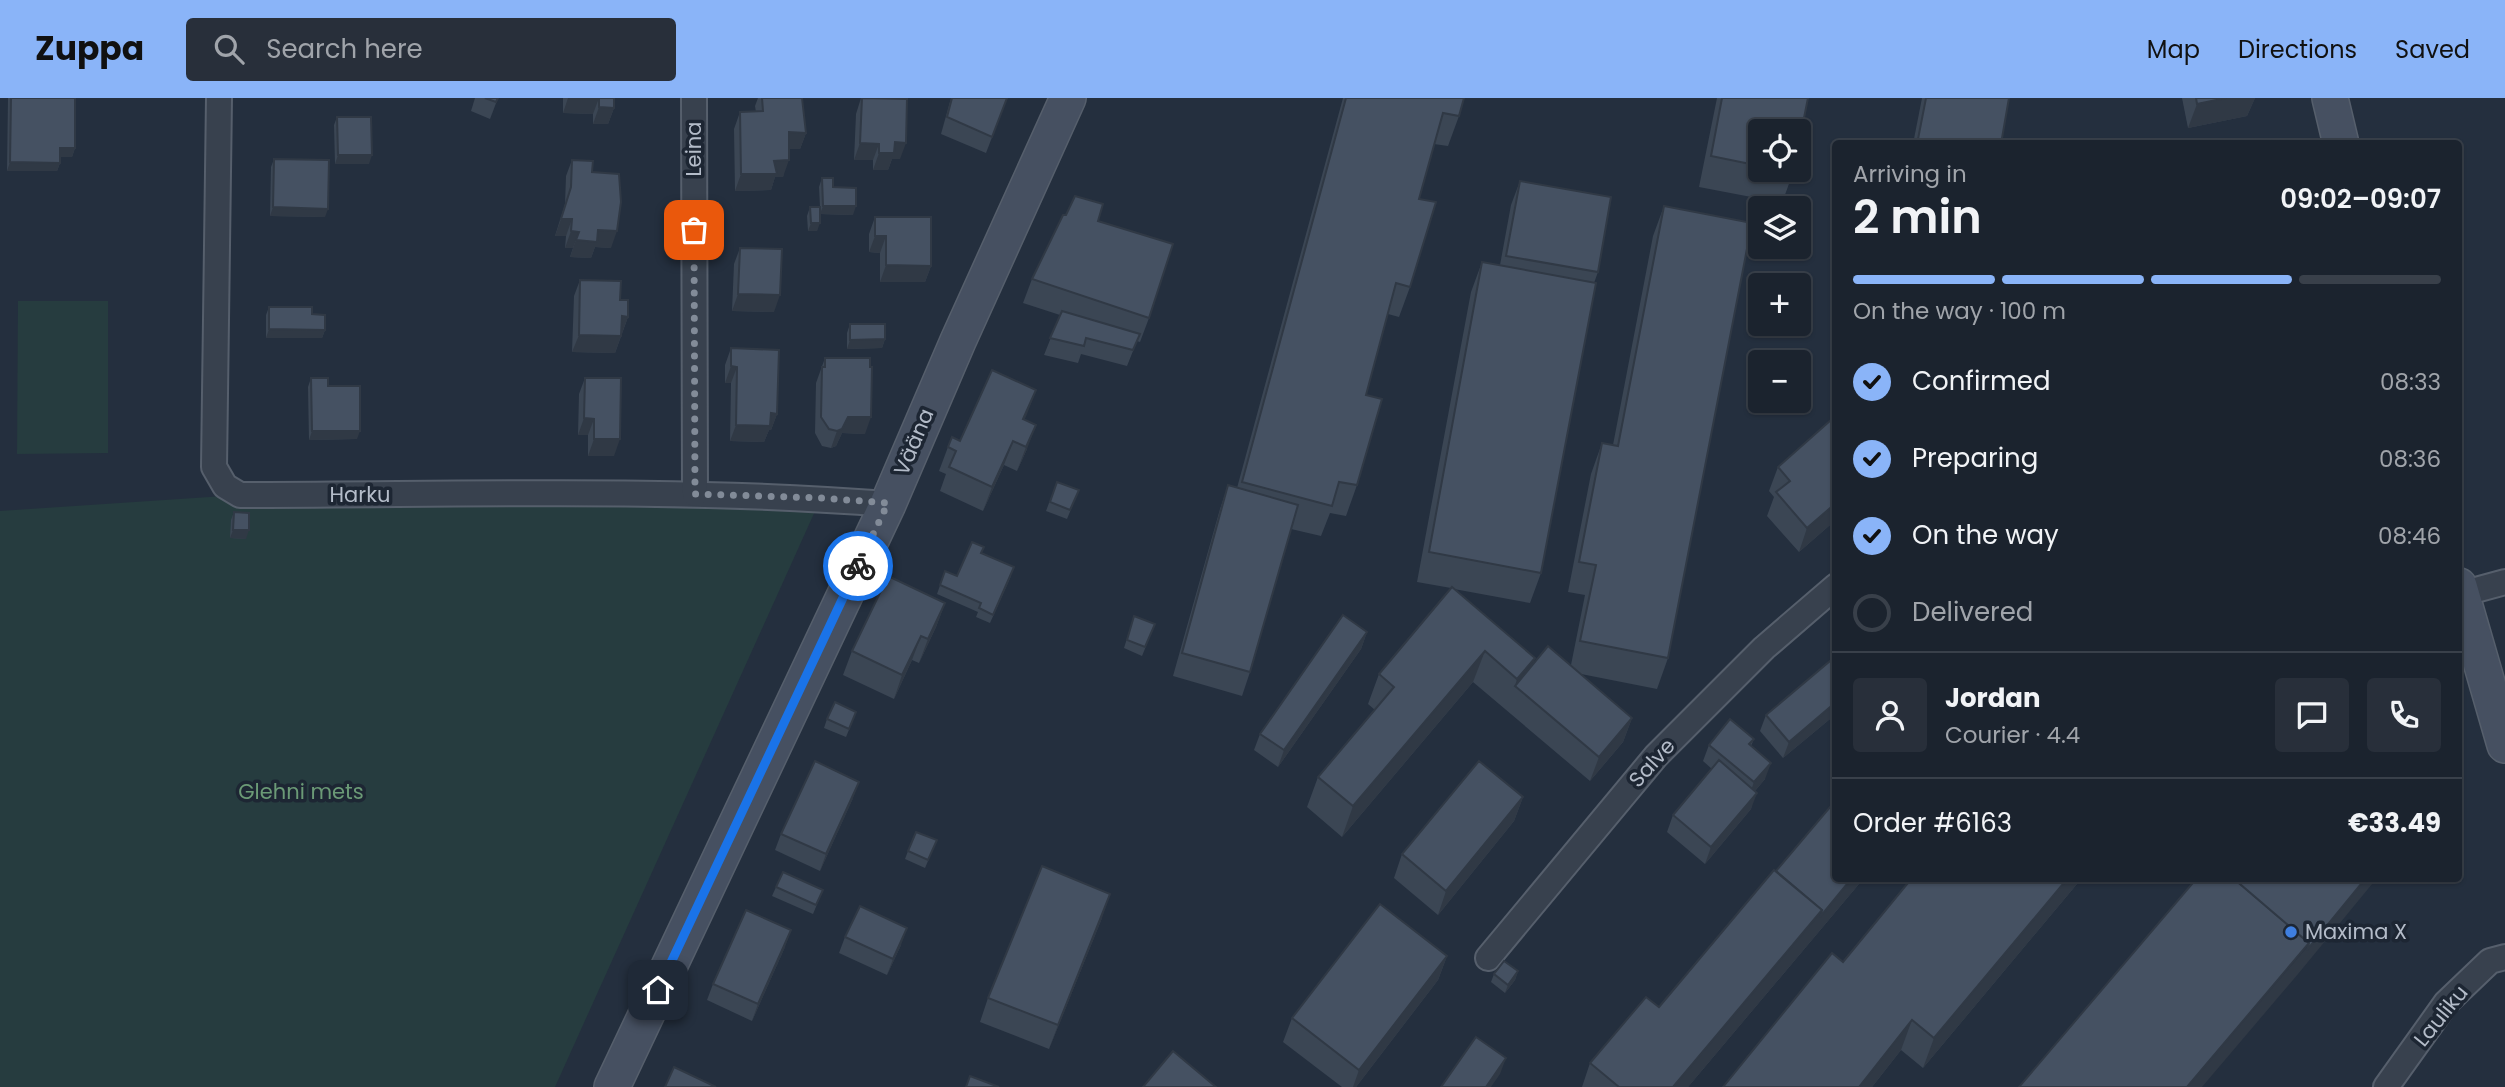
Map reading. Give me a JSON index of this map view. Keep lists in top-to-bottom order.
{
  "streets": {
    "street": [
      "Leina",
      "Vääna",
      "Harku",
      "Salve",
      "Lauliku"
    ]
  },
  "crossings": [
    ["Leina", "Harku"],
    ["Vääna", "Harku"]
  ],
  "parks": ["Glehni mets"],
  "places": ["Maxima X"],
  "page": {
    "header": "Zuppa",
    "search": "Search here",
    "nav": ["Map", "Directions", "Saved"],
    "map_buttons": ["+", "−"],
    "heading": ["2 min", "Arriving in", "09:02–09:07"],
    "panel": [
      "Jordan",
      "Courier · 4.4",
      "Order #6163",
      "€33.49"
    ],
    "bar": "On the way · 100 m",
    "list": [
      ["Confirmed", "08:33"],
      ["Preparing", "08:36"],
      ["On the way", "08:46"],
      "Delivered"
    ]
  }
}
